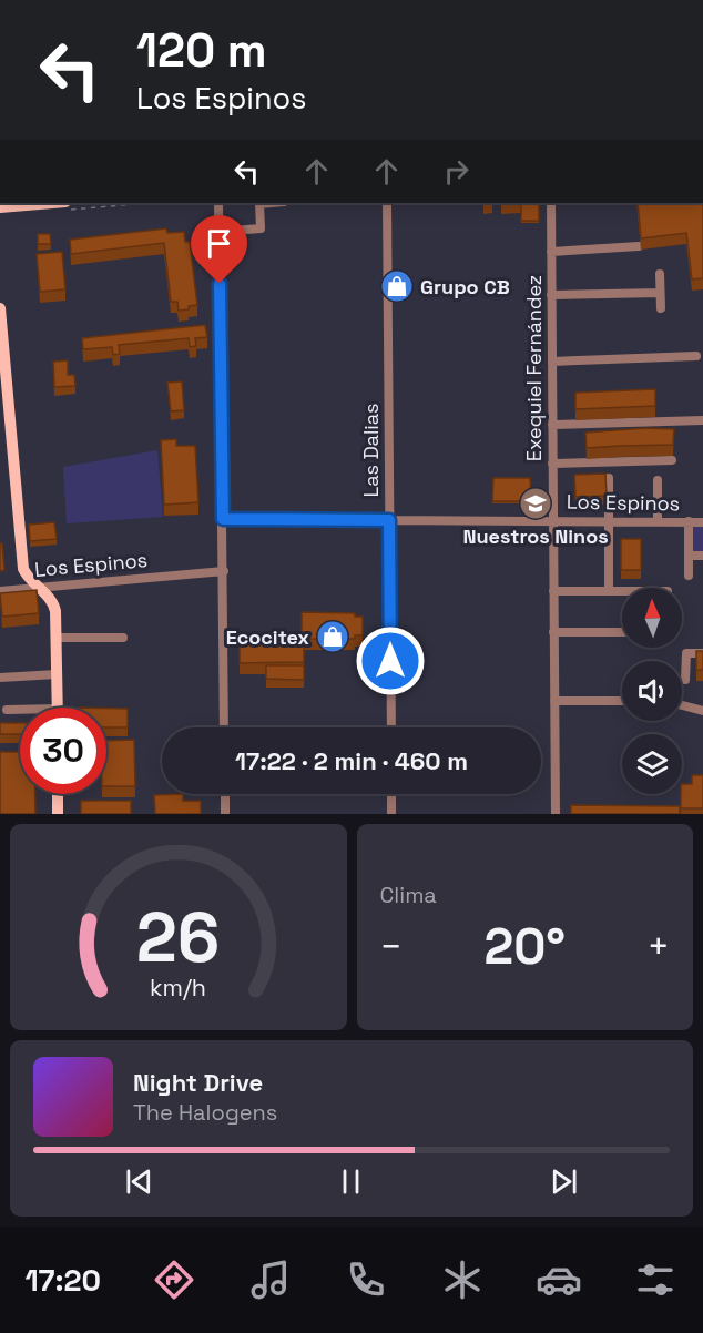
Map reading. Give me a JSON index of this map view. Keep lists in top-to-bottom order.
{
  "streets": {
    "street": ["Exequiel Fernández", "Las Dalias", "Los Espinos"]
  },
  "crossings": [
    ["Exequiel Fernández", "Los Espinos"],
    ["Las Dalias", "Los Espinos"]
  ],
  "places": {
    "shop": ["Grupo CB", "Ecocitex"],
    "school or university": ["Nuestros Ninos"]
  },
  "north": "top",
  "page": {
    "turn": ["120 m", "Los Espinos"],
    "limit": "30",
    "trip": "17:22 · 2 min · 460 m",
    "tile": "Clima",
    "heat": ["−", "20°", "+"],
    "song": ["Night Drive", "The Halogens"],
    "tabs": "17:20",
    "gauge": ["26", "km/h"]
  }
}
